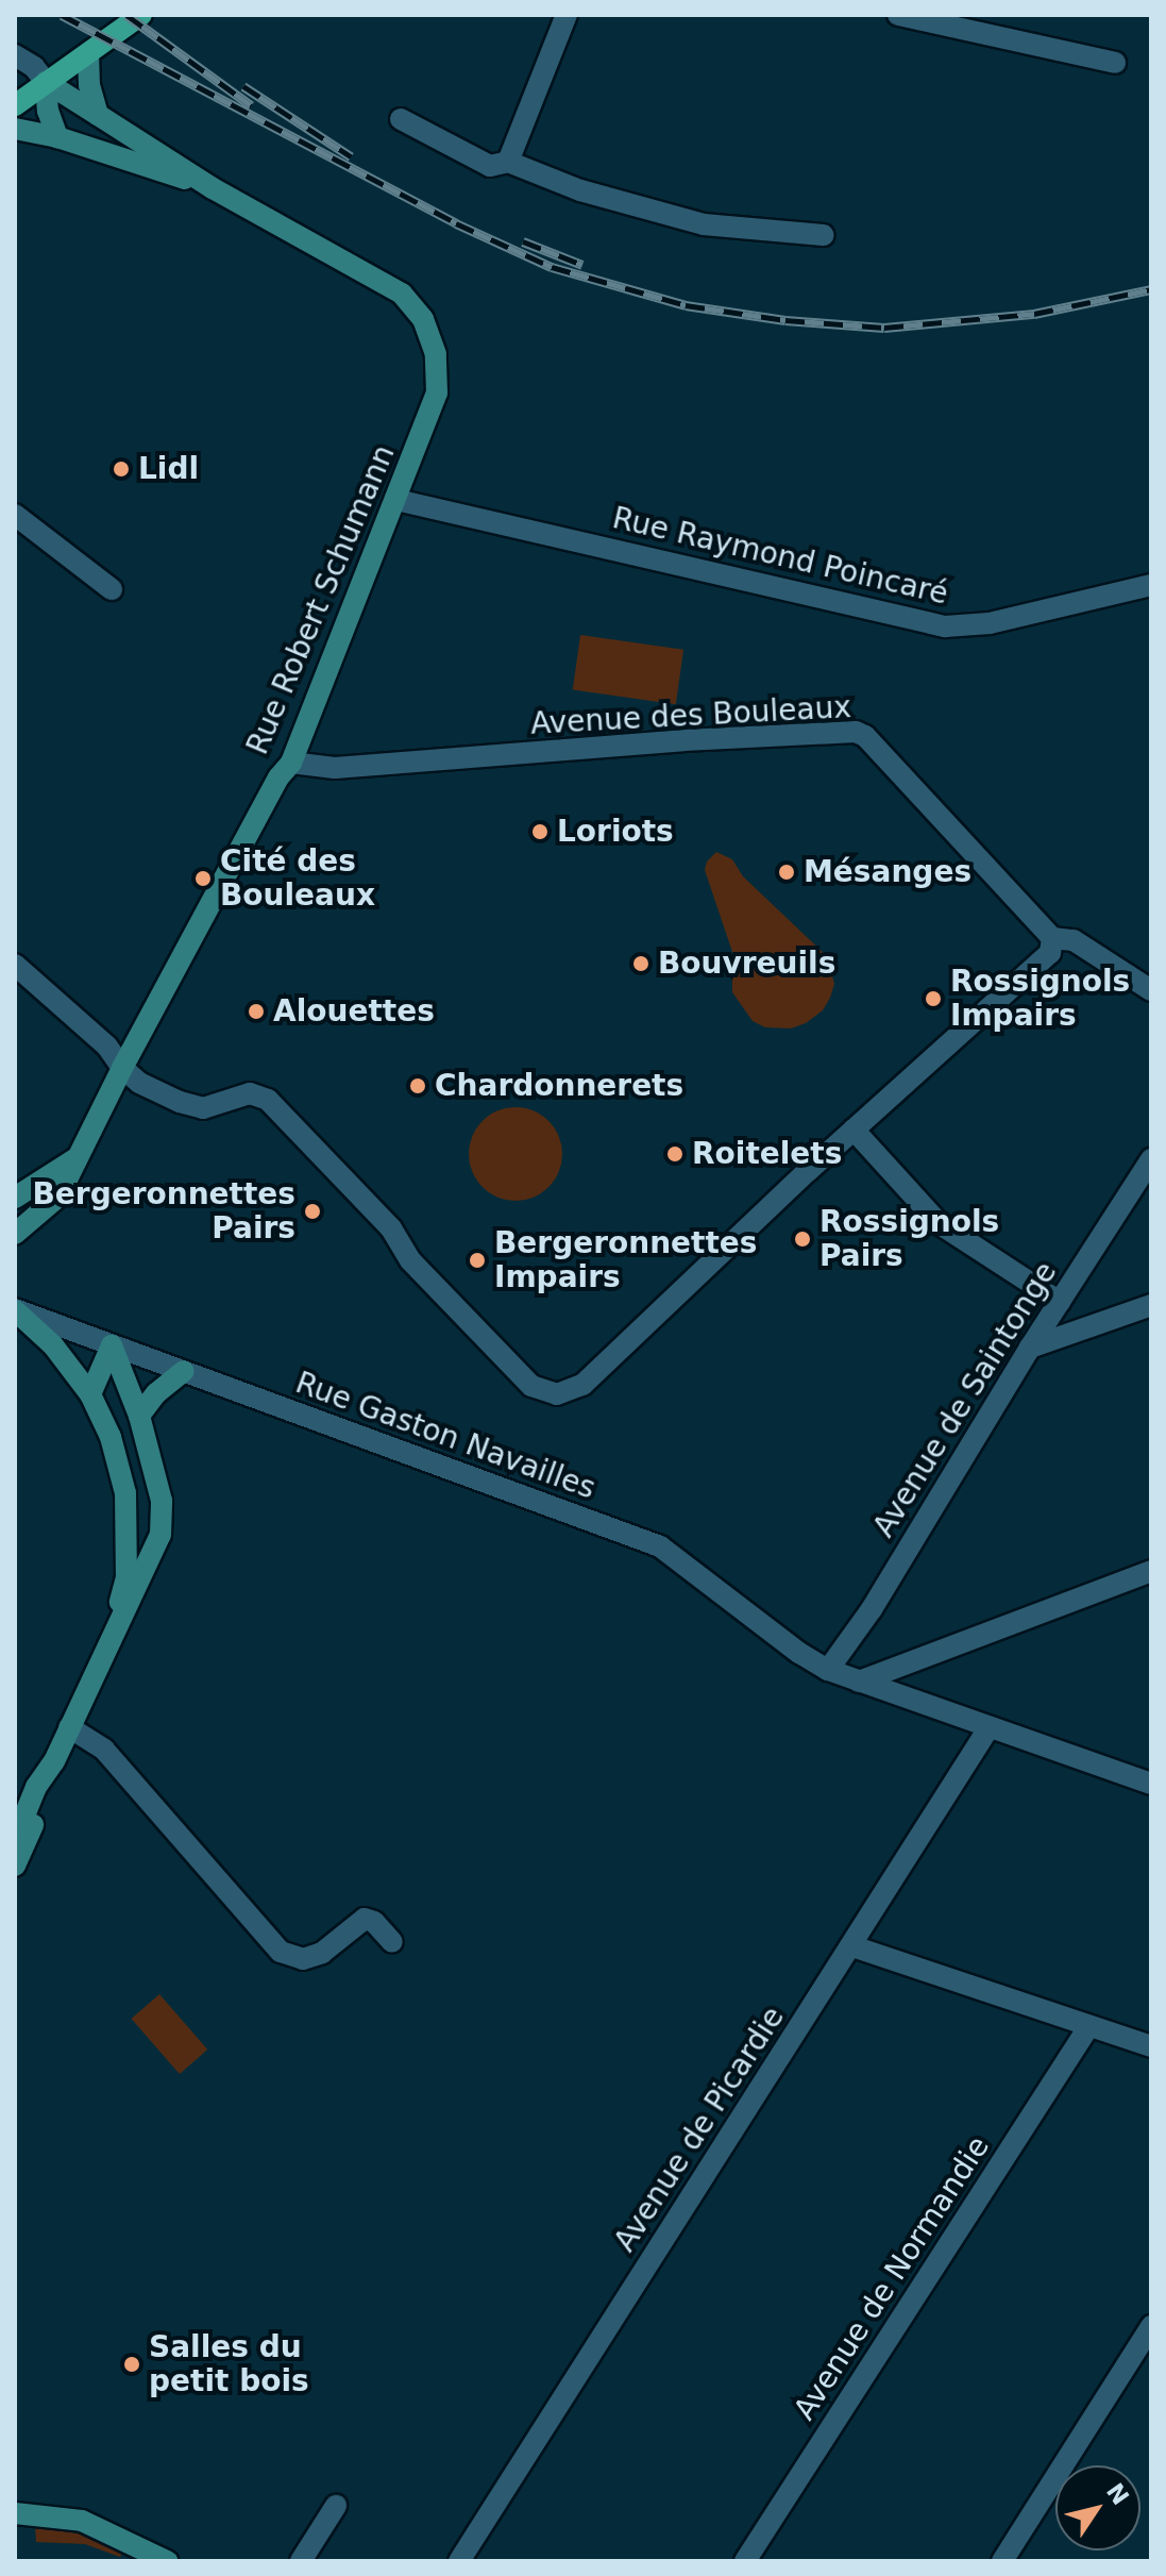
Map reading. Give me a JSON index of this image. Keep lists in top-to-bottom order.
{
  "streets": {
    "street": [
      "Rue Raymond Poincaré",
      "Rue Robert Schumann",
      "Avenue des Bouleaux",
      "Avenue de Saintonge",
      "Rue Gaston Navailles",
      "Avenue de Picardie",
      "Avenue de Normandie"
    ]
  },
  "crossings": [
    ["Rue Raymond Poincaré", "Rue Robert Schumann"],
    ["Rue Robert Schumann", "Avenue des Bouleaux"],
    ["Avenue de Saintonge", "Rue Gaston Navailles"],
    ["Rue Gaston Navailles", "Avenue de Picardie"]
  ],
  "places": [
    "Lidl",
    "Loriots",
    "Mésanges",
    "Cité des Bouleaux",
    "Bouvreuils",
    "Rossignols Impairs",
    "Alouettes",
    "Chardonnerets",
    "Roitelets",
    "Bergeronnettes Pairs",
    "Rossignols Pairs",
    "Bergeronnettes Impairs",
    "Salles du petit bois"
  ],
  "north": "top right"
}
